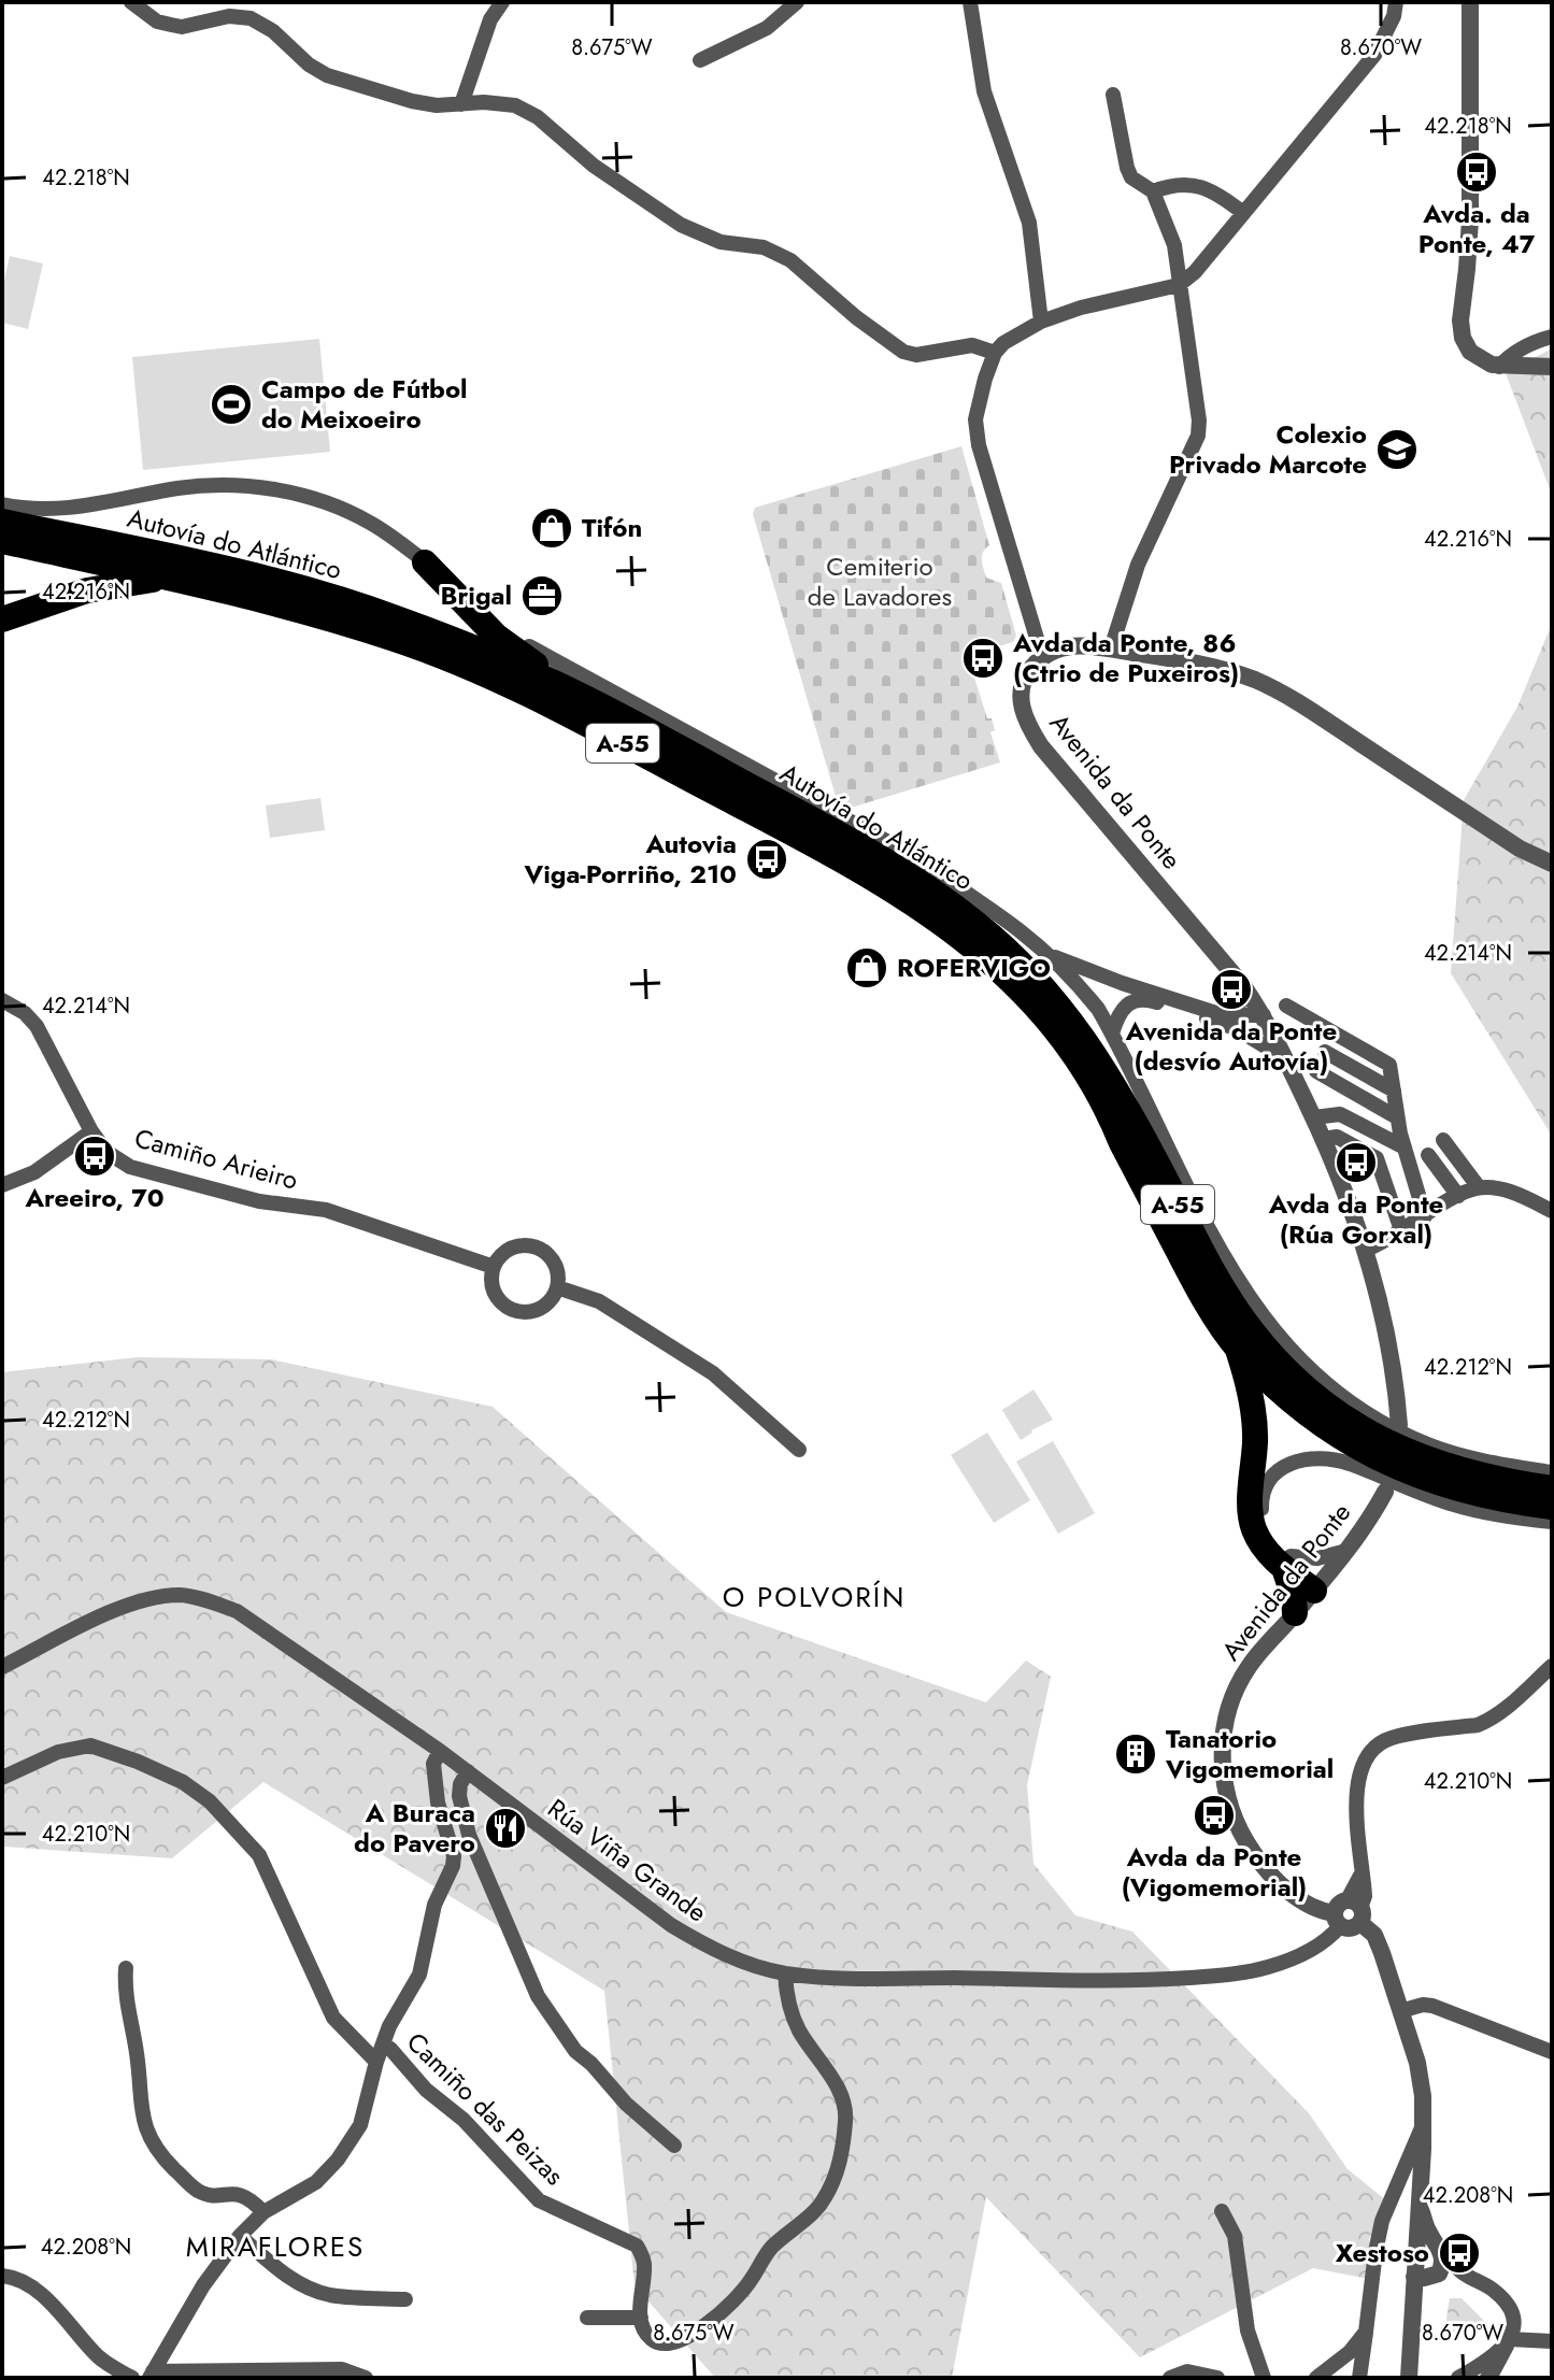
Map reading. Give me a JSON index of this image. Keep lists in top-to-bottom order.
{
  "streets": {
    "highway": ["Autovía do Atlántico", "A-55"],
    "street": [
      "Avenida da Ponte",
      "Camiño Arieiro",
      "Rúa Viña Grande",
      "Camiño das Peizas"
    ]
  },
  "crossings": [
    ["Avenida da Ponte", "Rúa Viña Grande"]
  ],
  "districts": ["O POLVORÍN", "MIRAFLORES"],
  "parks": ["Cemiterio de Lavadores"],
  "places": {
    "bus stop": [
      "Avda. da Ponte, 47",
      "Avda da Ponte, 86 (Ctrio de Puxeiros)",
      "Autovia Viga-Porriño, 210",
      "Avenida da Ponte (desvío Autovía)",
      "Areeiro, 70",
      "Avda da Ponte (Rúa Gorxal)",
      "Avda da Ponte (Vigomemorial)",
      "Xestoso"
    ],
    "sports": ["Campo de Fútbol do Meixoeiro"],
    "school or university": ["Colexio Privado Marcote"],
    "shop": ["Tifón", "ROFERVIGO"],
    "office": ["Brigal"],
    "building": ["Tanatorio Vigomemorial"],
    "restaurant": ["A Buraca do Pavero"]
  },
  "coordinates": [
    "8.675°W",
    "8.670°W",
    "42.218°N",
    "42.216°N",
    "42.214°N",
    "42.212°N",
    "42.210°N",
    "42.208°N"
  ]
}
